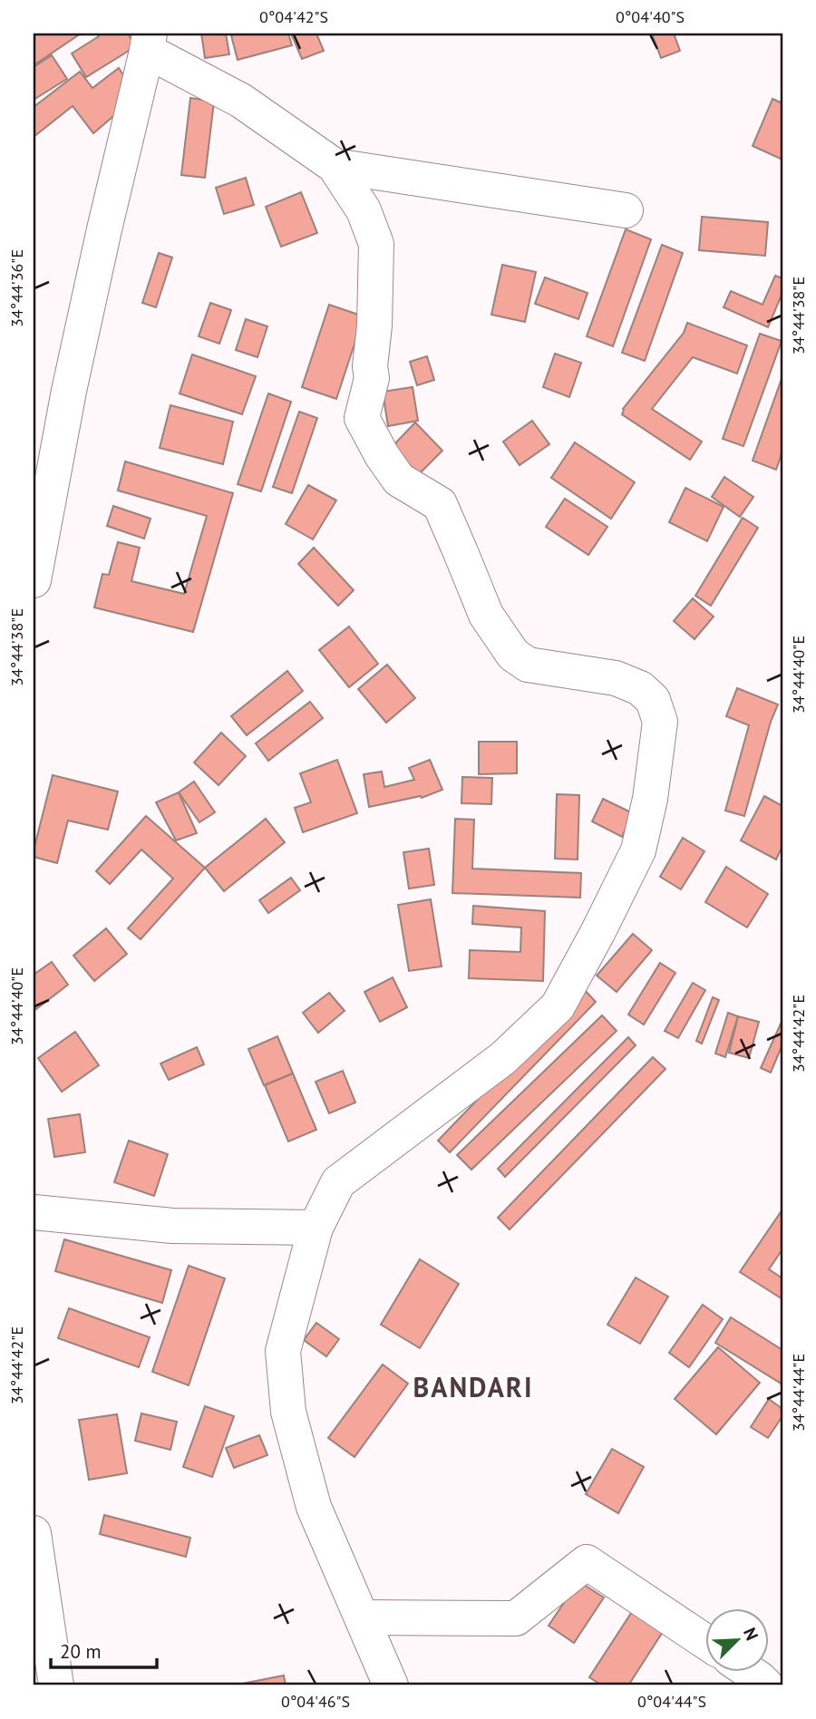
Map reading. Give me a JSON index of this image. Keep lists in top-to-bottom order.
{
  "districts": ["BANDARI"],
  "scale_bar": "20 m",
  "north": "top right",
  "coordinates": [
    "0°04'42\"S",
    "0°04'40\"S",
    "34°44'36\"E",
    "34°44'38\"E",
    "34°44'40\"E",
    "34°44'42\"E",
    "34°44'44\"E",
    "0°04'46\"S",
    "0°04'44\"S"
  ]
}
